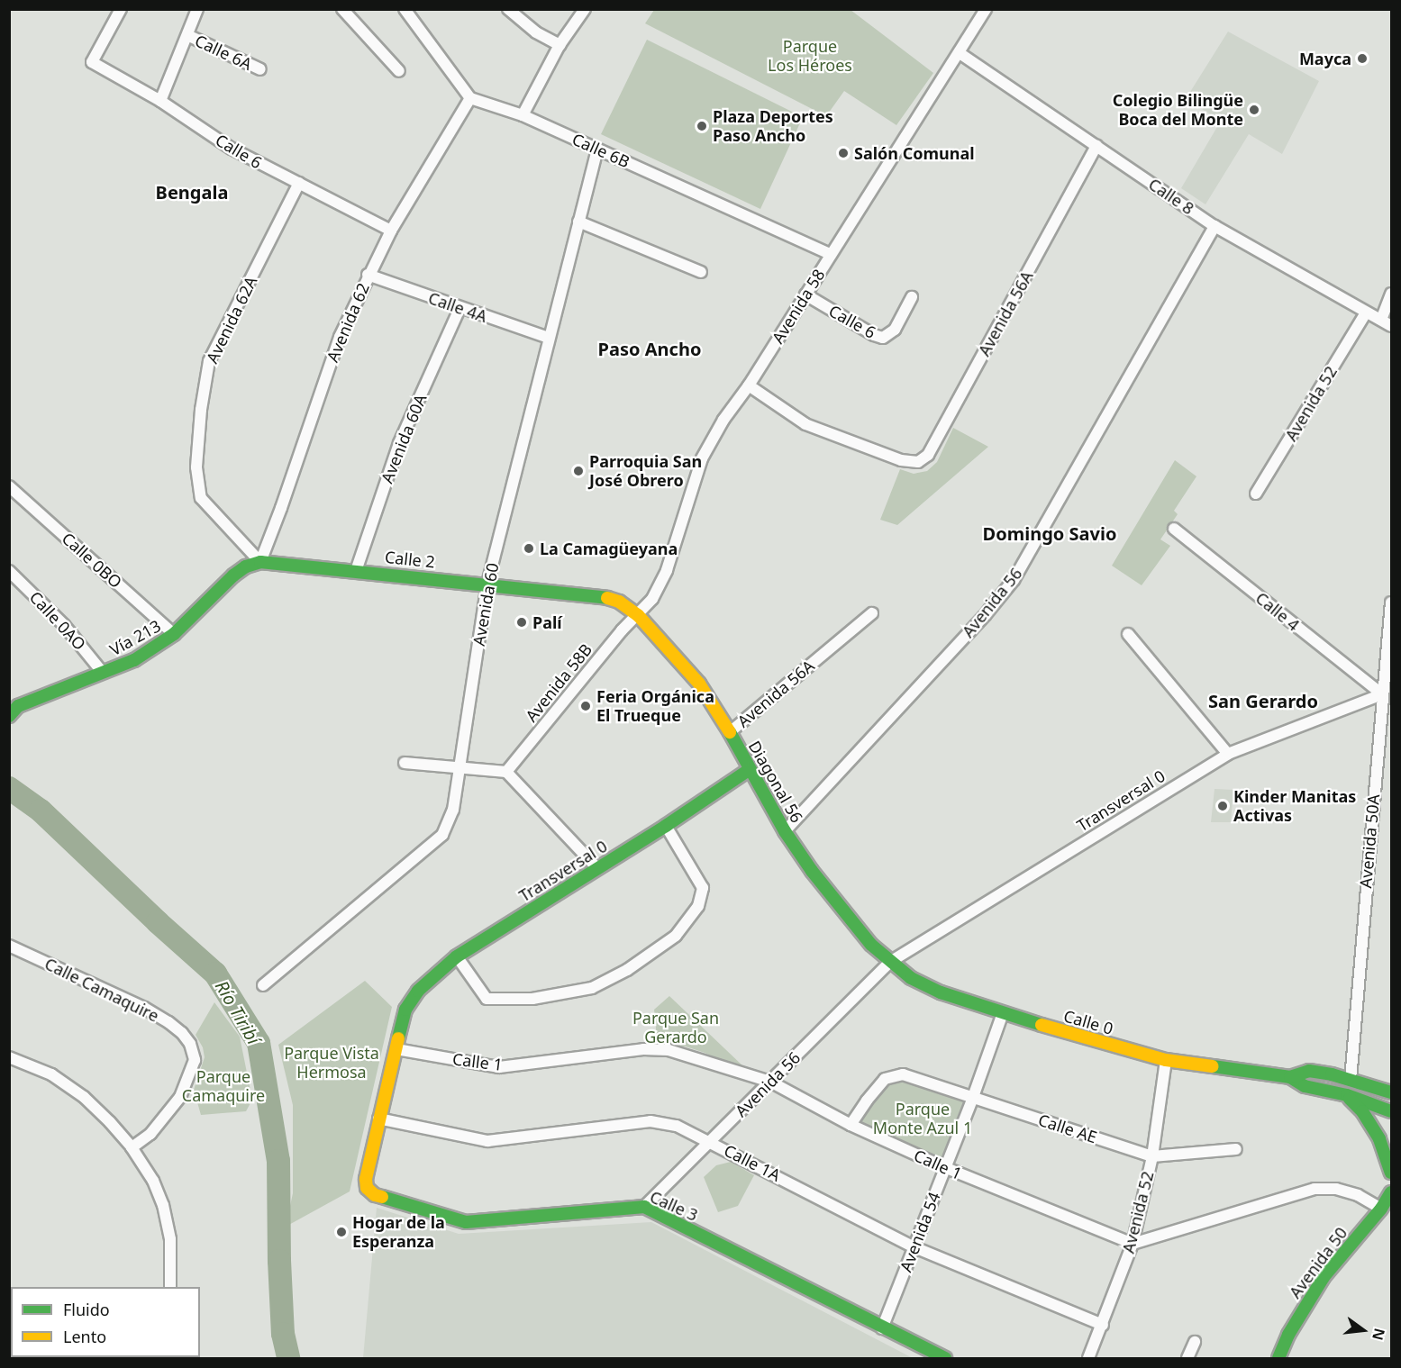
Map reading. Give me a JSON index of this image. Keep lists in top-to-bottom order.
{
  "streets": {
    "main road": [
      "Calle 2",
      "Vía 213",
      "Diagonal 56",
      "Transversal 0",
      "Calle 0",
      "Calle 3",
      "Avenida 50"
    ],
    "street": [
      "Calle 6A",
      "Calle 6B",
      "Calle 6",
      "Calle 8",
      "Avenida 58",
      "Calle 4A",
      "Avenida 56A",
      "Avenida 62A",
      "Avenida 62",
      "Avenida 52",
      "Avenida 60A",
      "Calle 0BO",
      "Avenida 56",
      "Avenida 60",
      "Calle 4",
      "Calle 0AO",
      "Avenida 58B",
      "Avenida 50A",
      "Calle Camaquire",
      "Calle 1",
      "Calle AE",
      "Calle 1A",
      "Avenida 54"
    ]
  },
  "crossings": [
    ["Calle 6B", "Avenida 58"],
    ["Calle 6B", "Avenida 62"],
    ["Calle 6B", "Avenida 60"],
    ["Calle 6", "Avenida 58"],
    ["Calle 6", "Avenida 62A"],
    ["Calle 6", "Avenida 62"],
    ["Calle 8", "Avenida 58"],
    ["Calle 8", "Avenida 56A"],
    ["Calle 8", "Avenida 52"],
    ["Calle 8", "Avenida 56"],
    ["Avenida 58", "Avenida 56A"],
    ["Avenida 58", "Calle 2"],
    ["Avenida 58", "Avenida 58B"],
    ["Avenida 58", "Diagonal 56"],
    ["Calle 4A", "Avenida 62"],
    ["Calle 4A", "Avenida 60A"],
    ["Calle 4A", "Avenida 60"],
    ["Avenida 56A", "Diagonal 56"],
    ["Avenida 62A", "Avenida 62"],
    ["Avenida 62A", "Calle 2"],
    ["Avenida 62A", "Vía 213"],
    ["Avenida 62", "Calle 2"],
    ["Avenida 62", "Vía 213"],
    ["Avenida 52", "Calle 0"],
    ["Avenida 52", "Calle 1"],
    ["Avenida 52", "Calle AE"],
    ["Avenida 52", "Calle 1A"],
    ["Avenida 60A", "Calle 2"],
    ["Calle 2", "Avenida 60"],
    ["Calle 2", "Vía 213"],
    ["Calle 2", "Avenida 58B"],
    ["Calle 2", "Diagonal 56"],
    ["Calle 0BO", "Vía 213"],
    ["Avenida 56", "Diagonal 56"],
    ["Avenida 56", "Transversal 0"],
    ["Avenida 56", "Calle 0"],
    ["Avenida 56", "Calle 1"],
    ["Avenida 56", "Calle 1A"],
    ["Avenida 56", "Calle 3"],
    ["Calle 4", "Transversal 0"],
    ["Calle 4", "Avenida 50A"],
    ["Calle 0AO", "Vía 213"],
    ["Avenida 58B", "Diagonal 56"],
    ["Diagonal 56", "Transversal 0"],
    ["Diagonal 56", "Calle 0"],
    ["Transversal 0", "Avenida 50A"],
    ["Transversal 0", "Calle 0"],
    ["Transversal 0", "Calle 1"],
    ["Avenida 50A", "Calle 0"],
    ["Calle 0", "Avenida 54"],
    ["Calle 1", "Calle AE"],
    ["Calle 1", "Avenida 54"],
    ["Calle AE", "Avenida 54"],
    ["Calle 1A", "Calle 3"],
    ["Calle 1A", "Avenida 54"],
    ["Calle 3", "Avenida 54"]
  ],
  "districts": [
    "Bengala",
    "Paso Ancho",
    "Domingo Savio",
    "San Gerardo"
  ],
  "water": ["Río Tiribí"],
  "parks": [
    "Parque Los Héroes",
    "Parque San Gerardo",
    "Parque Vista Hermosa",
    "Parque Camaquire",
    "Parque Monte Azul 1"
  ],
  "places": [
    "Mayca",
    "Colegio Bilingüe Boca del Monte",
    "Plaza Deportes Paso Ancho",
    "Salón Comunal",
    "Parroquia San José Obrero",
    "La Camagüeyana",
    "Palí",
    "Feria Orgánica El Trueque",
    "Kinder Manitas Activas",
    "Hogar de la Esperanza"
  ],
  "legend": ["Fluido", "Lento"],
  "north": "right"
}
